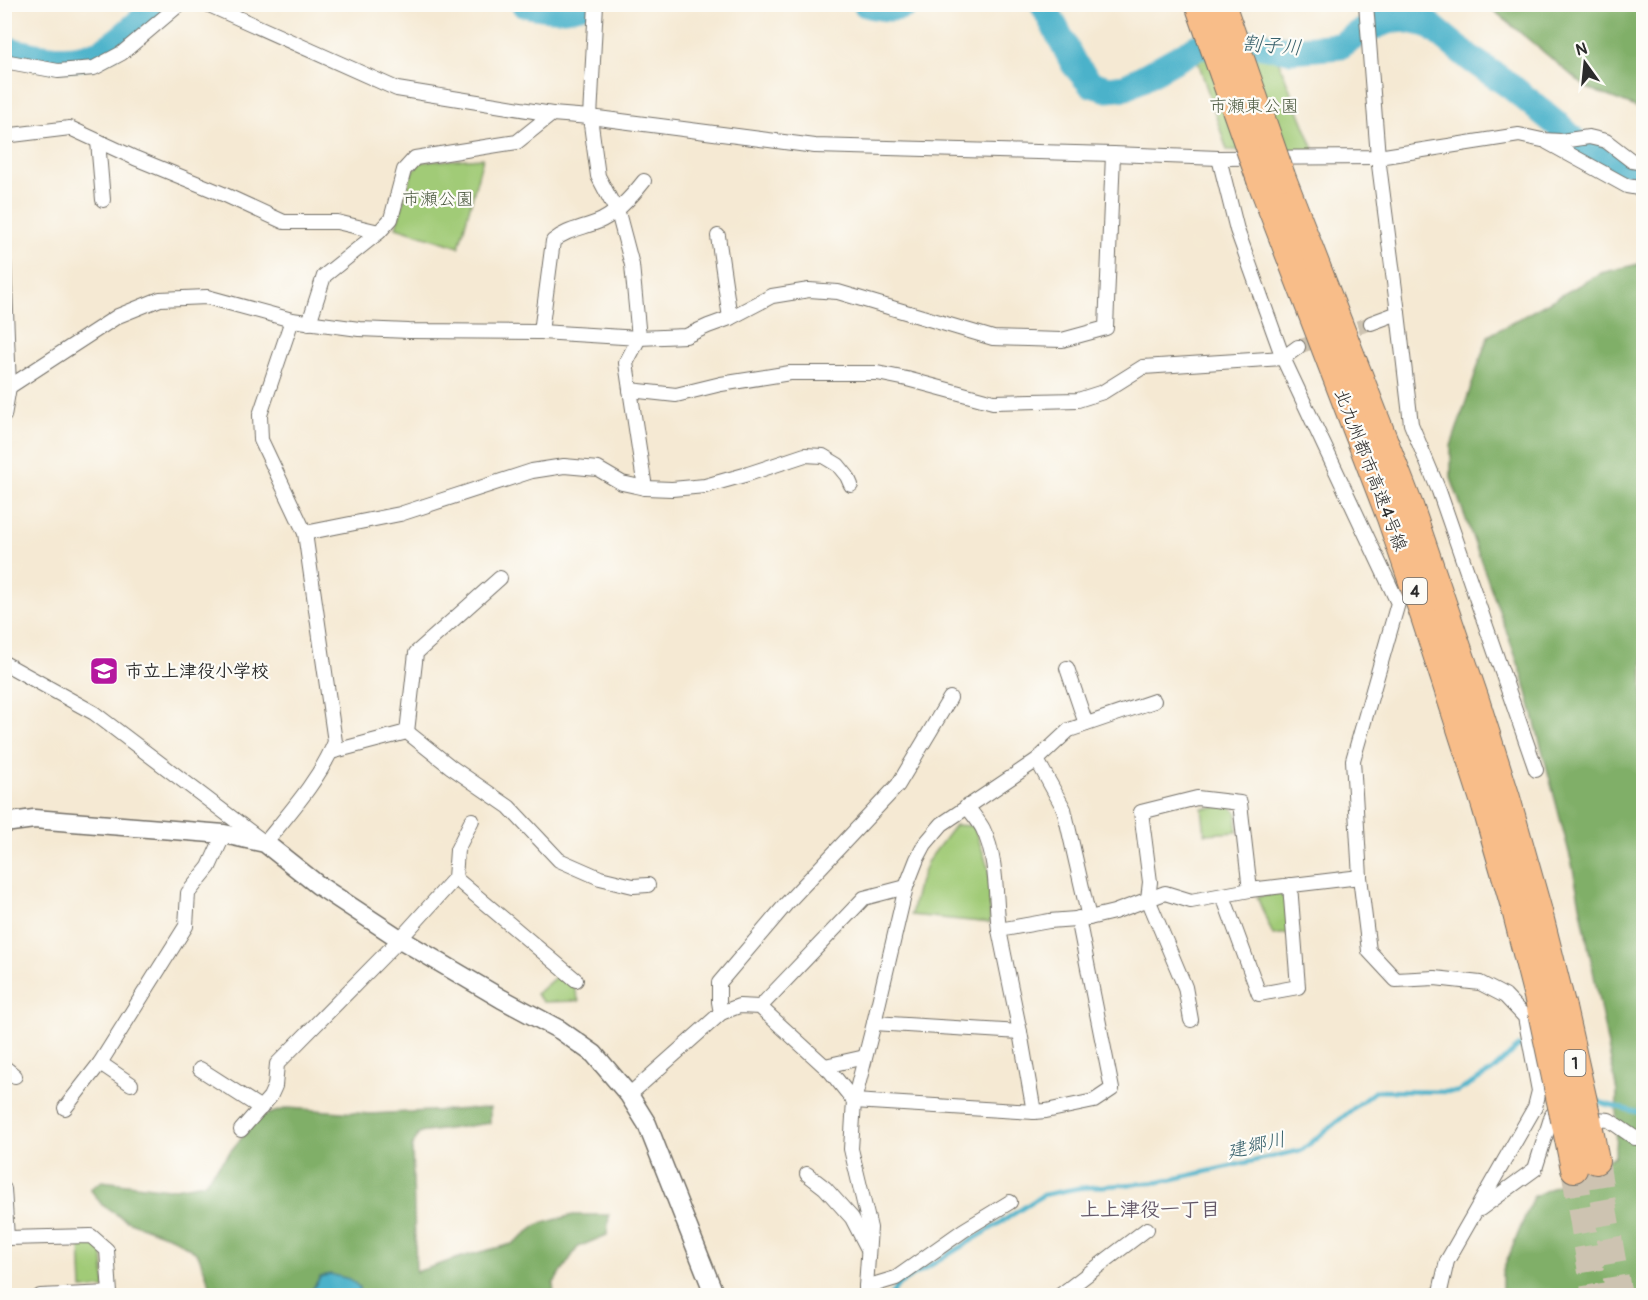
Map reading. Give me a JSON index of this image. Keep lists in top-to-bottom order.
{
  "streets": {
    "highway": ["北九州都市高速4号線", "4"]
  },
  "crossings": [
    ["北九州都市高速4号線", "4"]
  ],
  "districts": ["上上津役一丁目"],
  "water": ["割子川", "建郷川"],
  "parks": ["市瀬東公園", "市瀬公園"],
  "places": {
    "school or university": ["市立上津役小学校"]
  },
  "north": "top"
}
